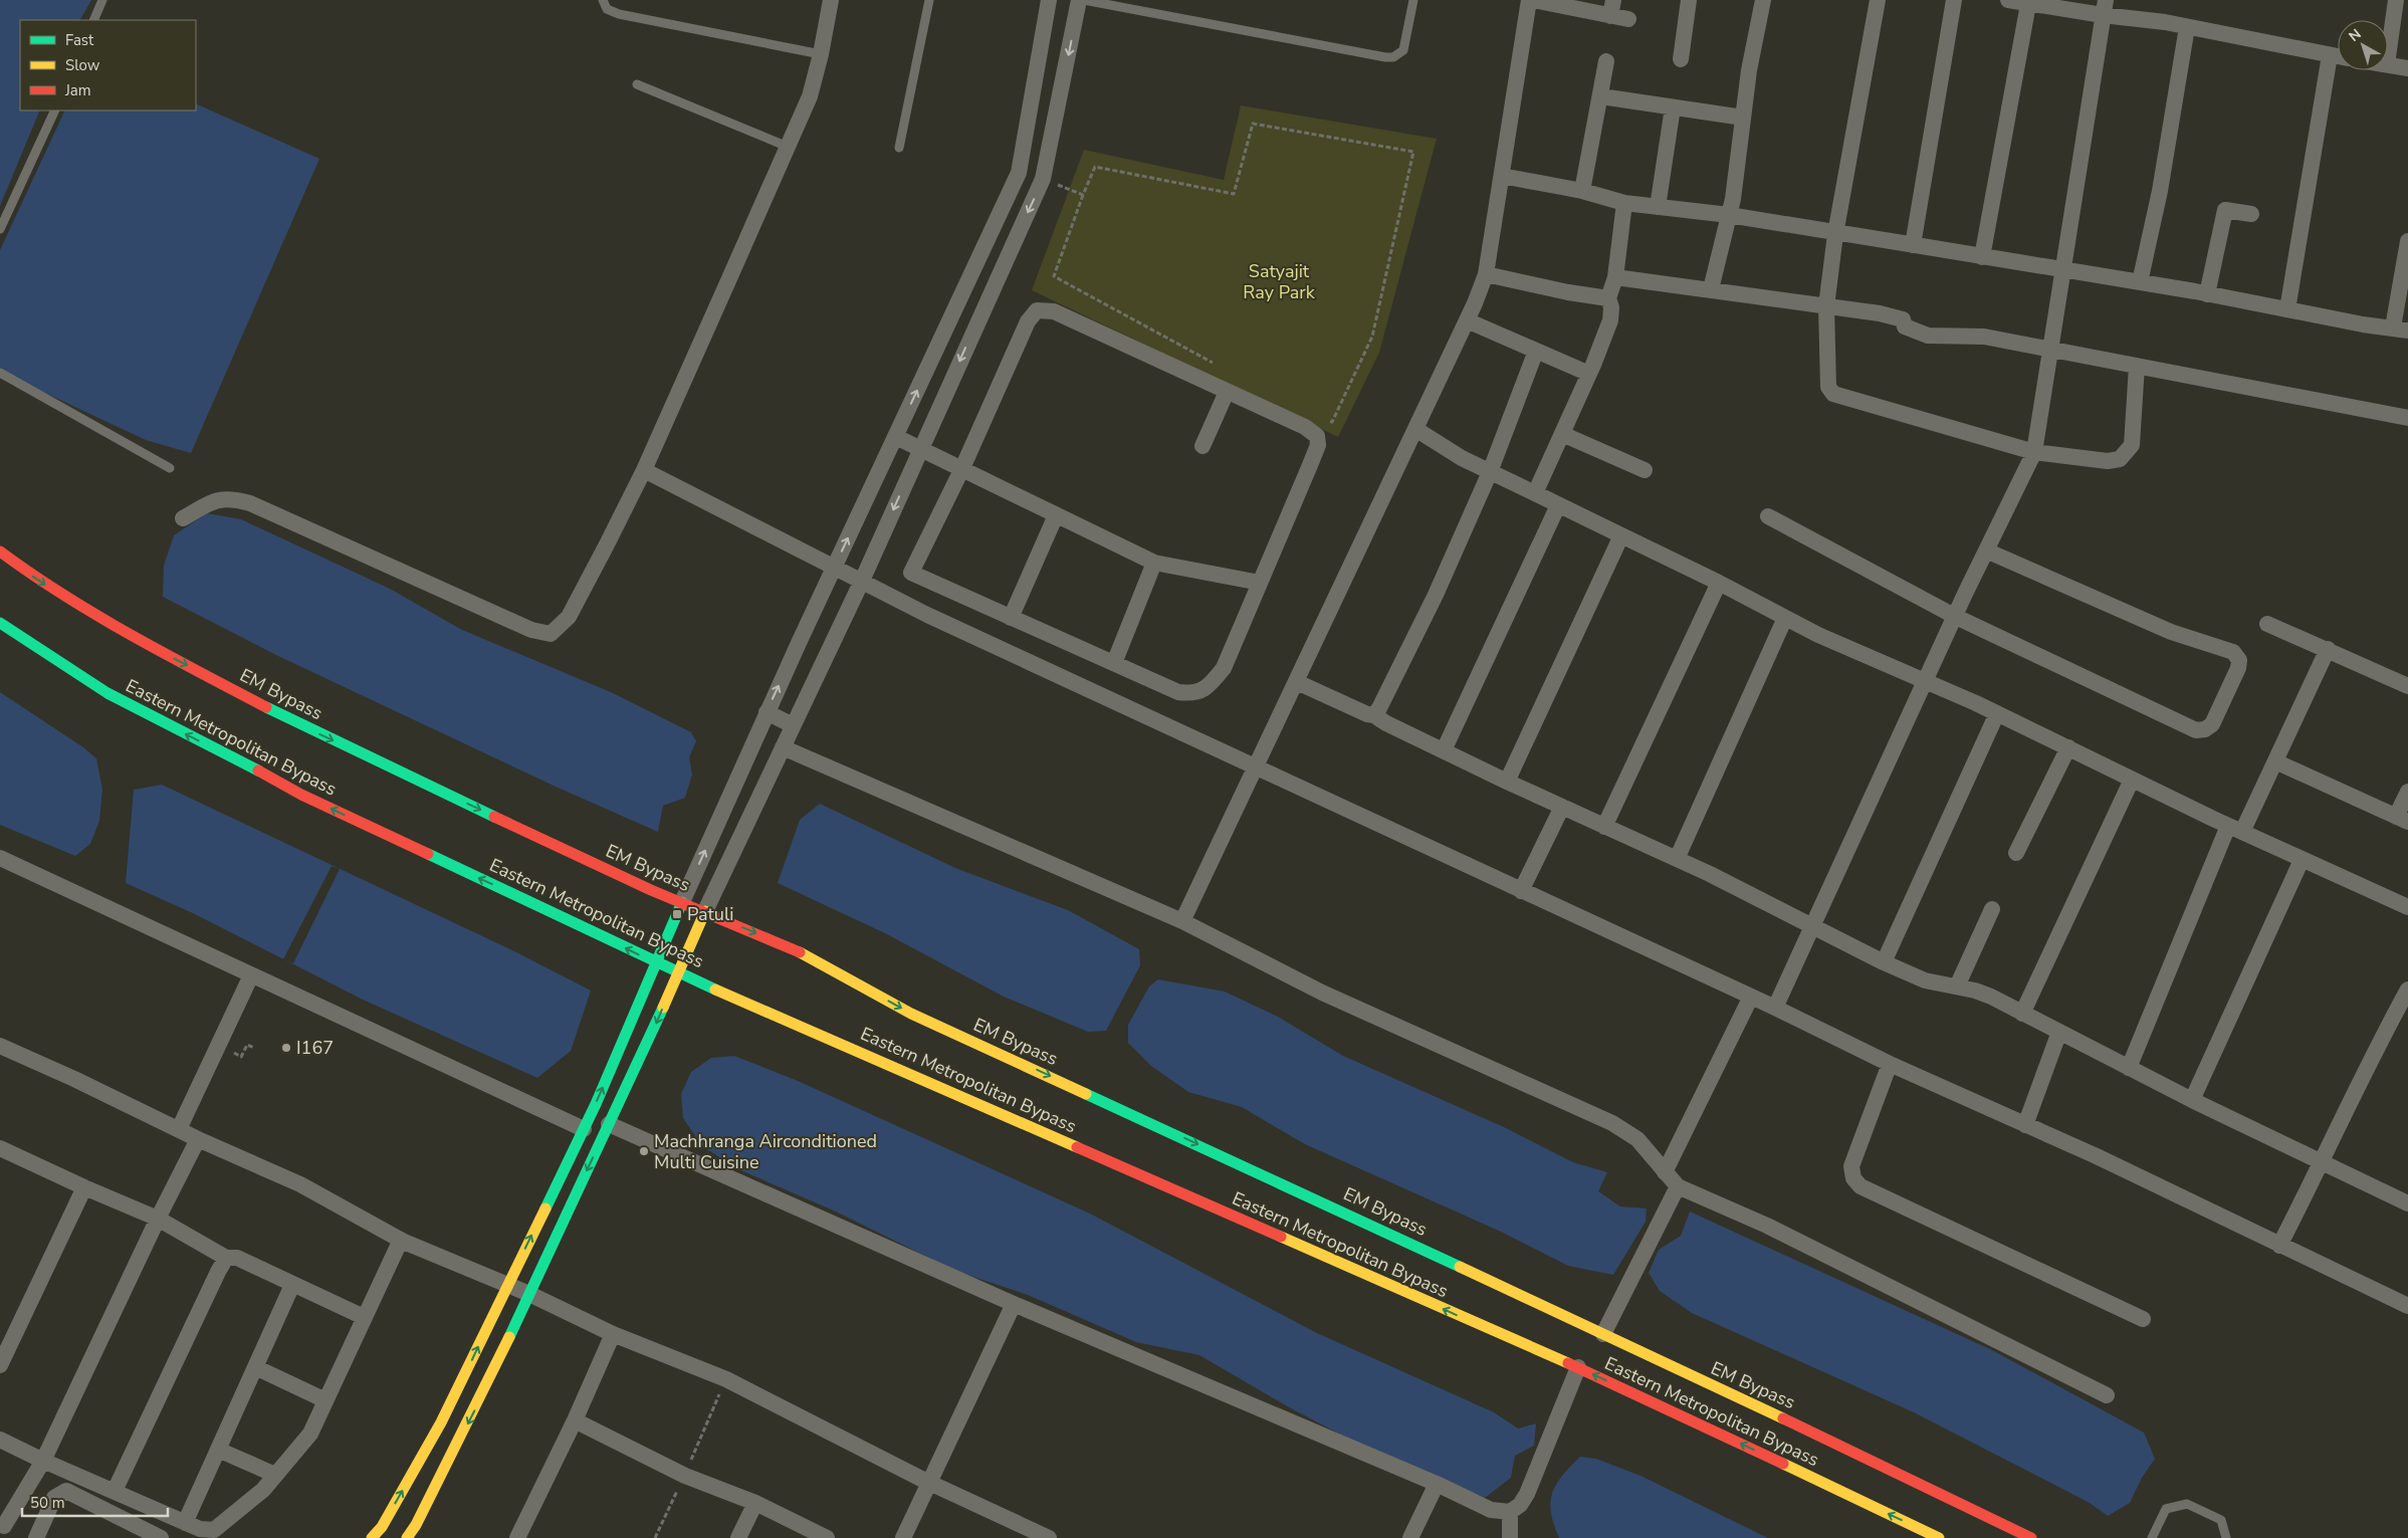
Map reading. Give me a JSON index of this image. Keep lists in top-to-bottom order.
{
  "streets": {
    "main road": ["EM Bypass", "Eastern Metropolitan Bypass"]
  },
  "one_way": ["EM Bypass", "Eastern Metropolitan Bypass"],
  "parks": ["Satyajit Ray Park"],
  "places": {
    "transit": ["Patuli"],
    "other": ["I167", "Machhranga Airconditioned Multi Cuisine"]
  },
  "legend": ["Fast", "Slow", "Jam"],
  "scale_bar": "50 m",
  "north": "top left"
}
